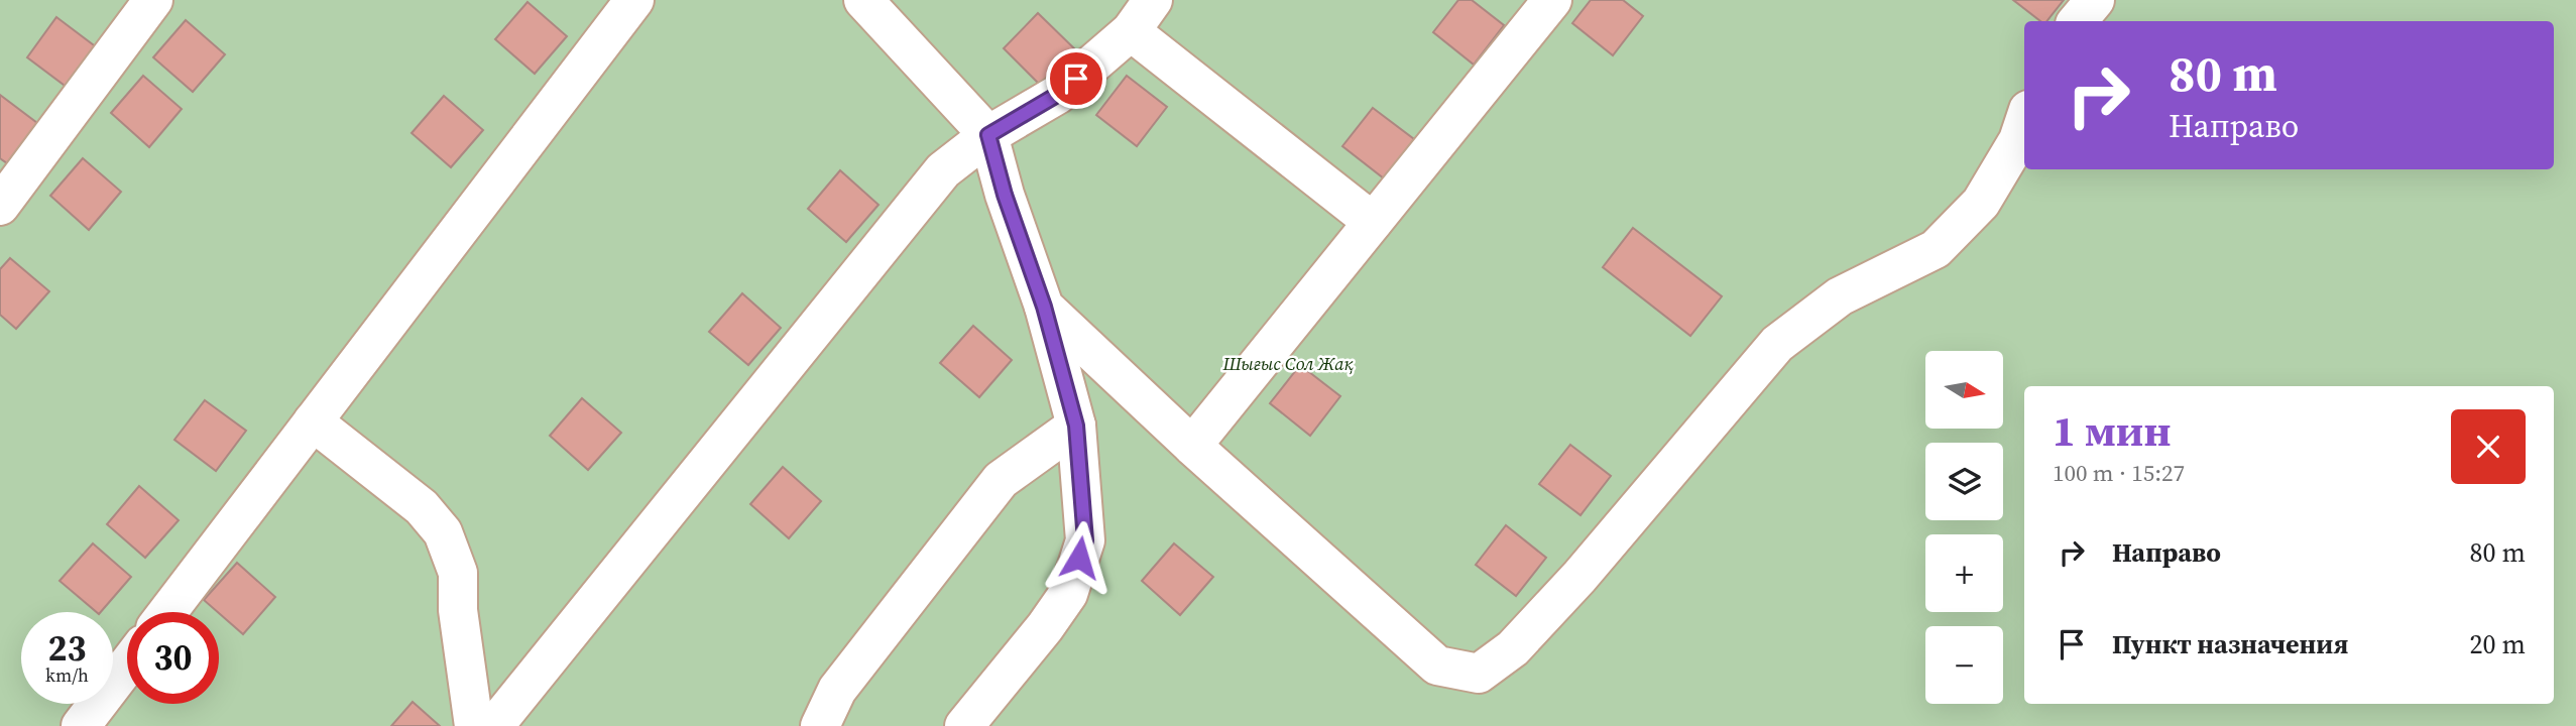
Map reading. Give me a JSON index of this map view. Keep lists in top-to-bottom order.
{
  "parks": ["Шығыс Сол Жақ"],
  "north": "right",
  "page": {
    "turn": ["80 m", "Направо"],
    "map_buttons": ["+", "−"],
    "heading": ["1 мин", "100 m · 15:27"],
    "list": [
      {
        "name": "Направо",
        "value": "80 m"
      },
      {
        "name": "Пункт назначения",
        "value": "20 m"
      }
    ],
    "speed": "23 km/h",
    "limit": "30"
  }
}
